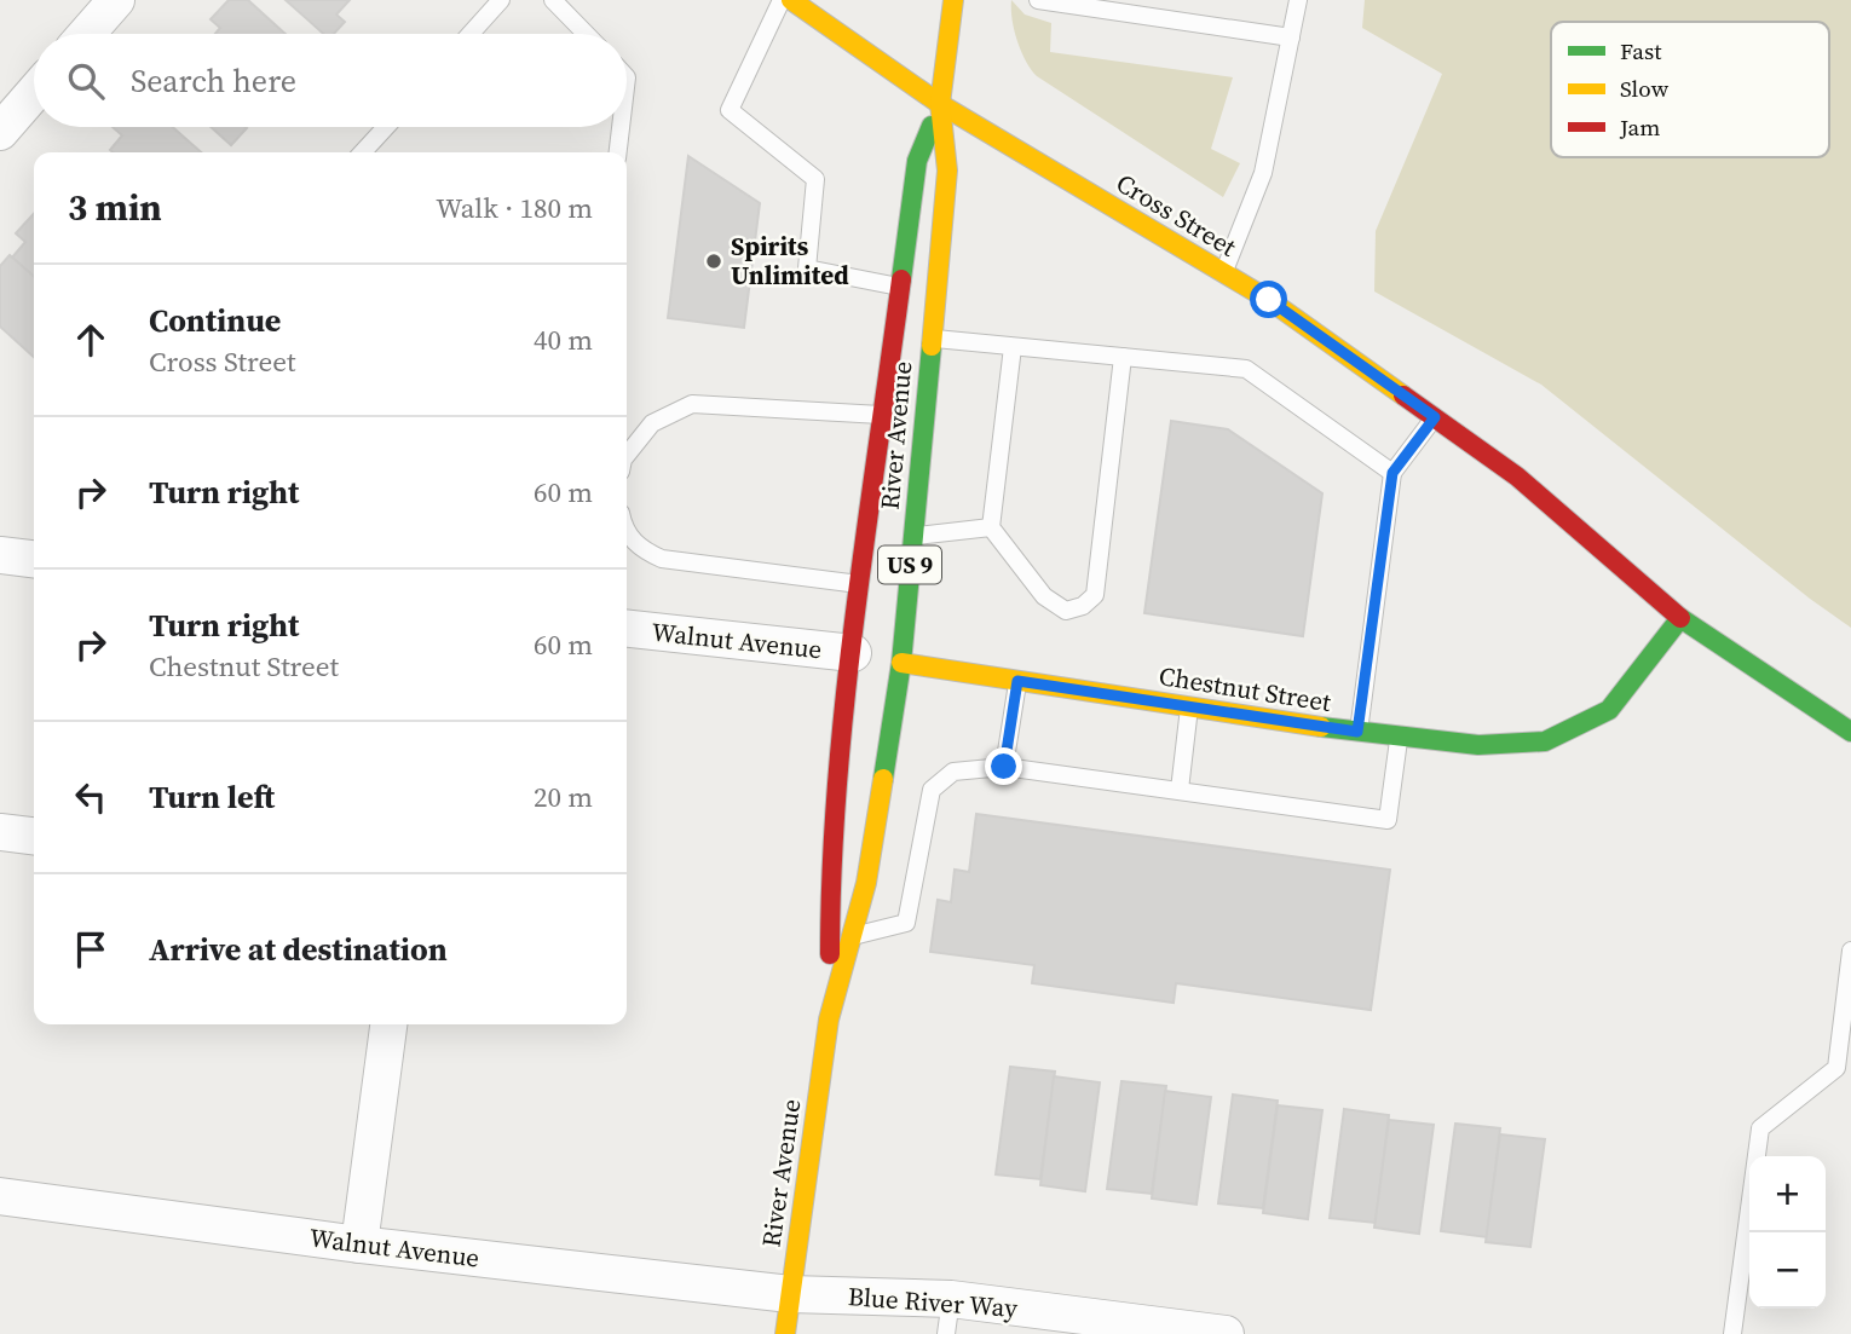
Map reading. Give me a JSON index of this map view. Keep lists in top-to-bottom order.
{
  "streets": {
    "main road": [
      "Cross Street",
      "River Avenue",
      "US 9",
      "Chestnut Street"
    ],
    "street": ["Walnut Avenue", "Blue River Way"]
  },
  "crossings": [
    ["Cross Street", "River Avenue"],
    ["Cross Street", "Chestnut Street"],
    ["River Avenue", "Walnut Avenue"],
    ["River Avenue", "Chestnut Street"],
    ["River Avenue", "Blue River Way"],
    ["Walnut Avenue", "Blue River Way"]
  ],
  "places": ["Spirits Unlimited"],
  "legend": ["Fast", "Slow", "Jam"],
  "page": {
    "search": "Search here",
    "heading": ["3 min", "Walk · 180 m"],
    "list": [
      ["Continue", "Cross Street", "40 m"],
      ["Turn right", "60 m"],
      ["Turn right", "Chestnut Street", "60 m"],
      ["Turn left", "20 m"],
      "Arrive at destination"
    ],
    "map_buttons": ["+", "−"]
  }
}
